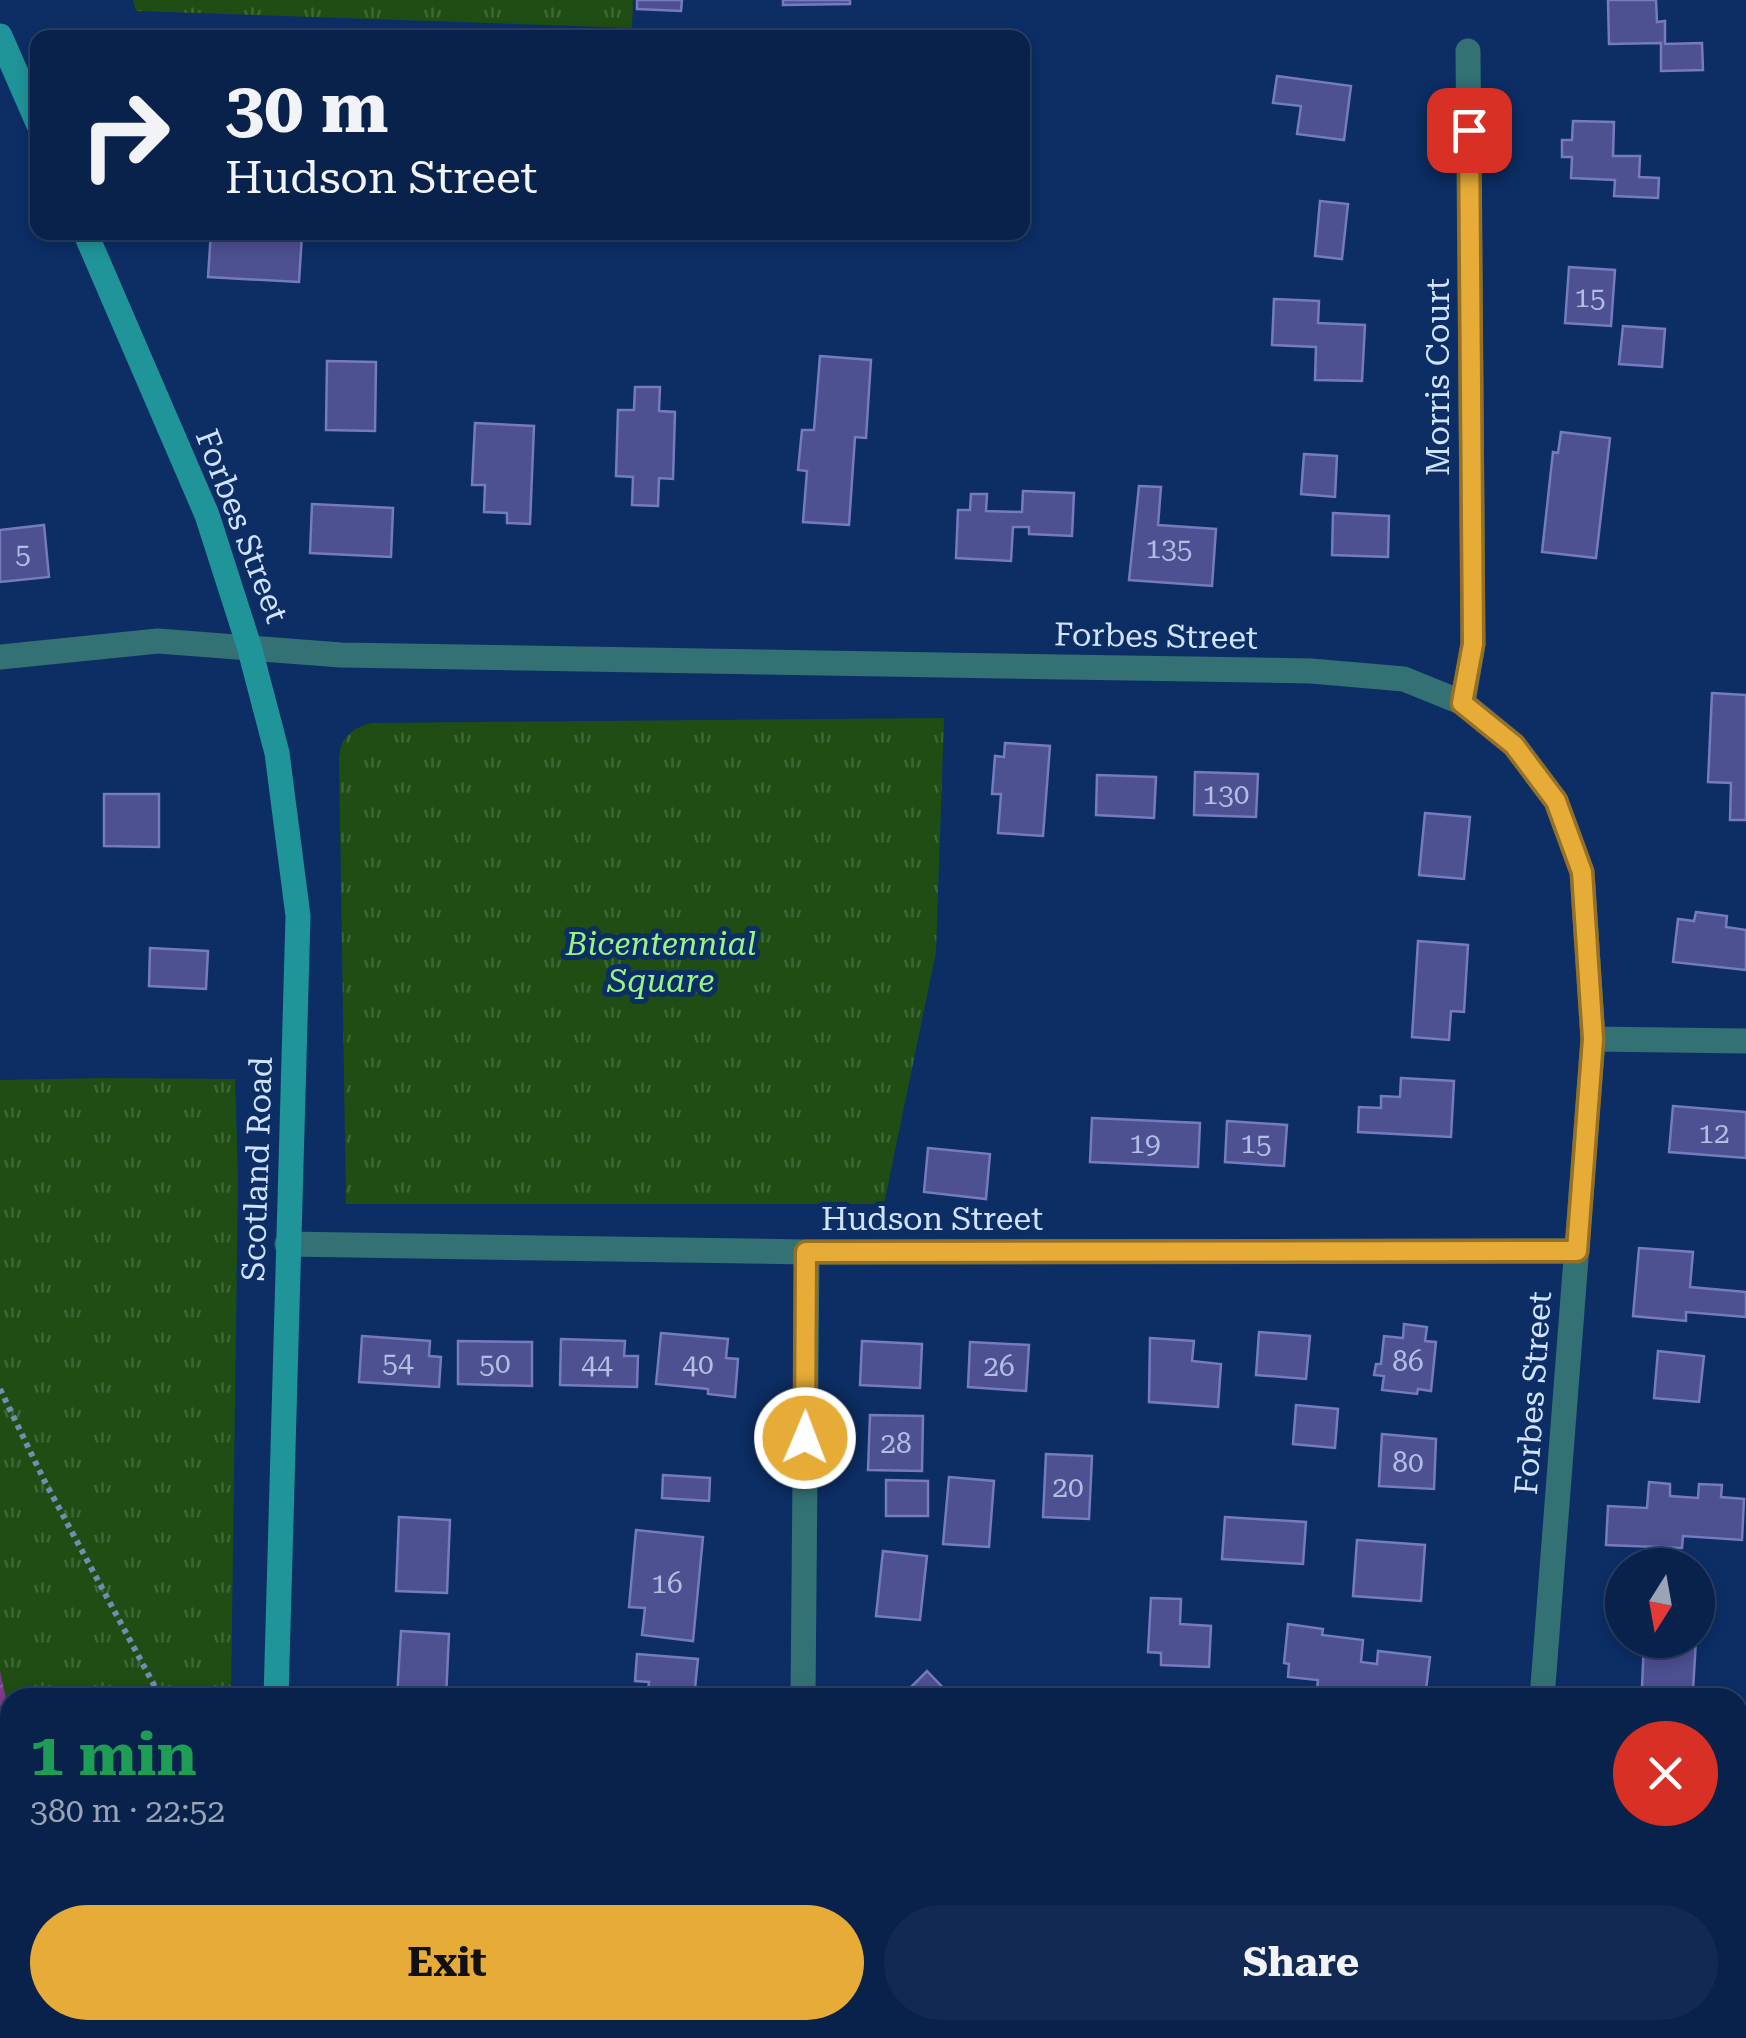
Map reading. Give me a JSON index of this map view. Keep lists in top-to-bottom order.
{
  "streets": {
    "main road": ["Forbes Street", "Scotland Road"],
    "street": ["Morris Court", "Hudson Street"]
  },
  "crossings": [
    ["Morris Court", "Forbes Street"],
    ["Forbes Street", "Scotland Road"],
    ["Forbes Street", "Hudson Street"],
    ["Scotland Road", "Hudson Street"]
  ],
  "parks": ["Bicentennial Square"],
  "house_numbers": [
    "15",
    "135",
    "5",
    "130",
    "12",
    "19",
    "15",
    "86",
    "54",
    "50",
    "44",
    "40",
    "26",
    "28",
    "80",
    "20",
    "16"
  ],
  "north": "bottom",
  "page": {
    "turn": ["30 m", "Hudson Street"],
    "heading": ["1 min", "380 m · 22:52"],
    "buttons": ["Exit", "Share"]
  }
}
